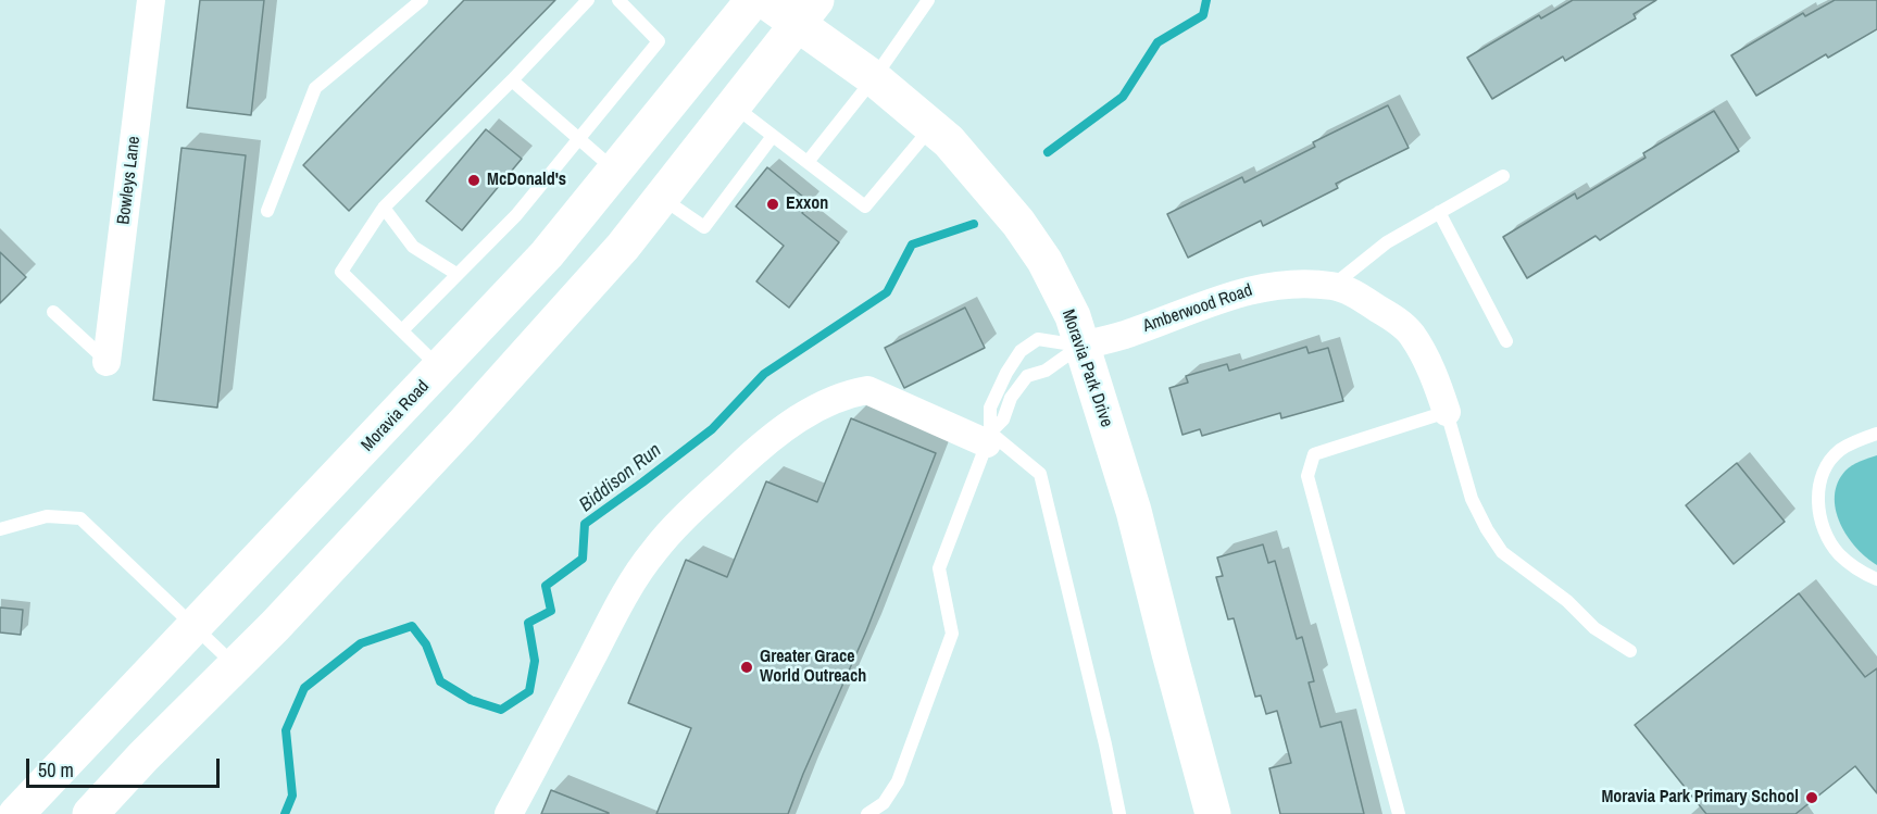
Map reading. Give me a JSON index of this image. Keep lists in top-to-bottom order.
{
  "streets": {
    "main road": ["Moravia Park Drive", "Moravia Road"],
    "street": ["Bowleys Lane", "Amberwood Road"]
  },
  "crossings": [
    ["Amberwood Road", "Moravia Park Drive"]
  ],
  "water": ["Biddison Run"],
  "places": [
    "McDonald's",
    "Exxon",
    "Greater Grace World Outreach",
    "Moravia Park Primary School"
  ],
  "scale_bar": "50 m"
}
